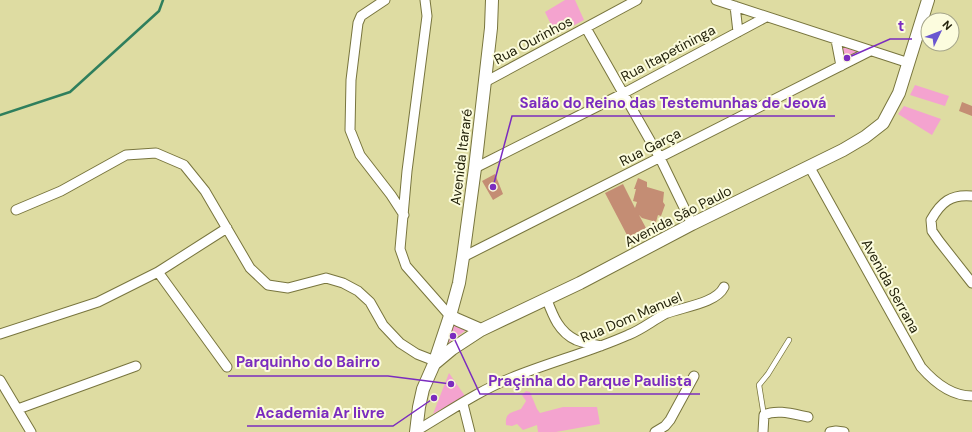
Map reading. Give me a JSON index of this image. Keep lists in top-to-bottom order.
{
  "streets": {
    "main road": ["Avenida Itararé", "Avenida São Paulo"],
    "street": [
      "Rua Ourinhos",
      "Rua Itapetininga",
      "Rua Garça",
      "Avenida Serrana",
      "Rua Dom Manuel"
    ]
  },
  "crossings": [
    ["Rua Ourinhos", "Avenida Itararé"],
    ["Rua Itapetininga", "Avenida Itararé"],
    ["Rua Garça", "Avenida Itararé"],
    ["Avenida Itararé", "Avenida São Paulo"],
    ["Avenida São Paulo", "Avenida Serrana"],
    ["Avenida São Paulo", "Rua Dom Manuel"]
  ],
  "places": [
    "t",
    "Salão do Reino das Testemunhas de Jeová",
    "Praçinha do Parque Paulista",
    "Parquinho do Bairro",
    "Academia Ar livre"
  ],
  "north": "top right"
}
